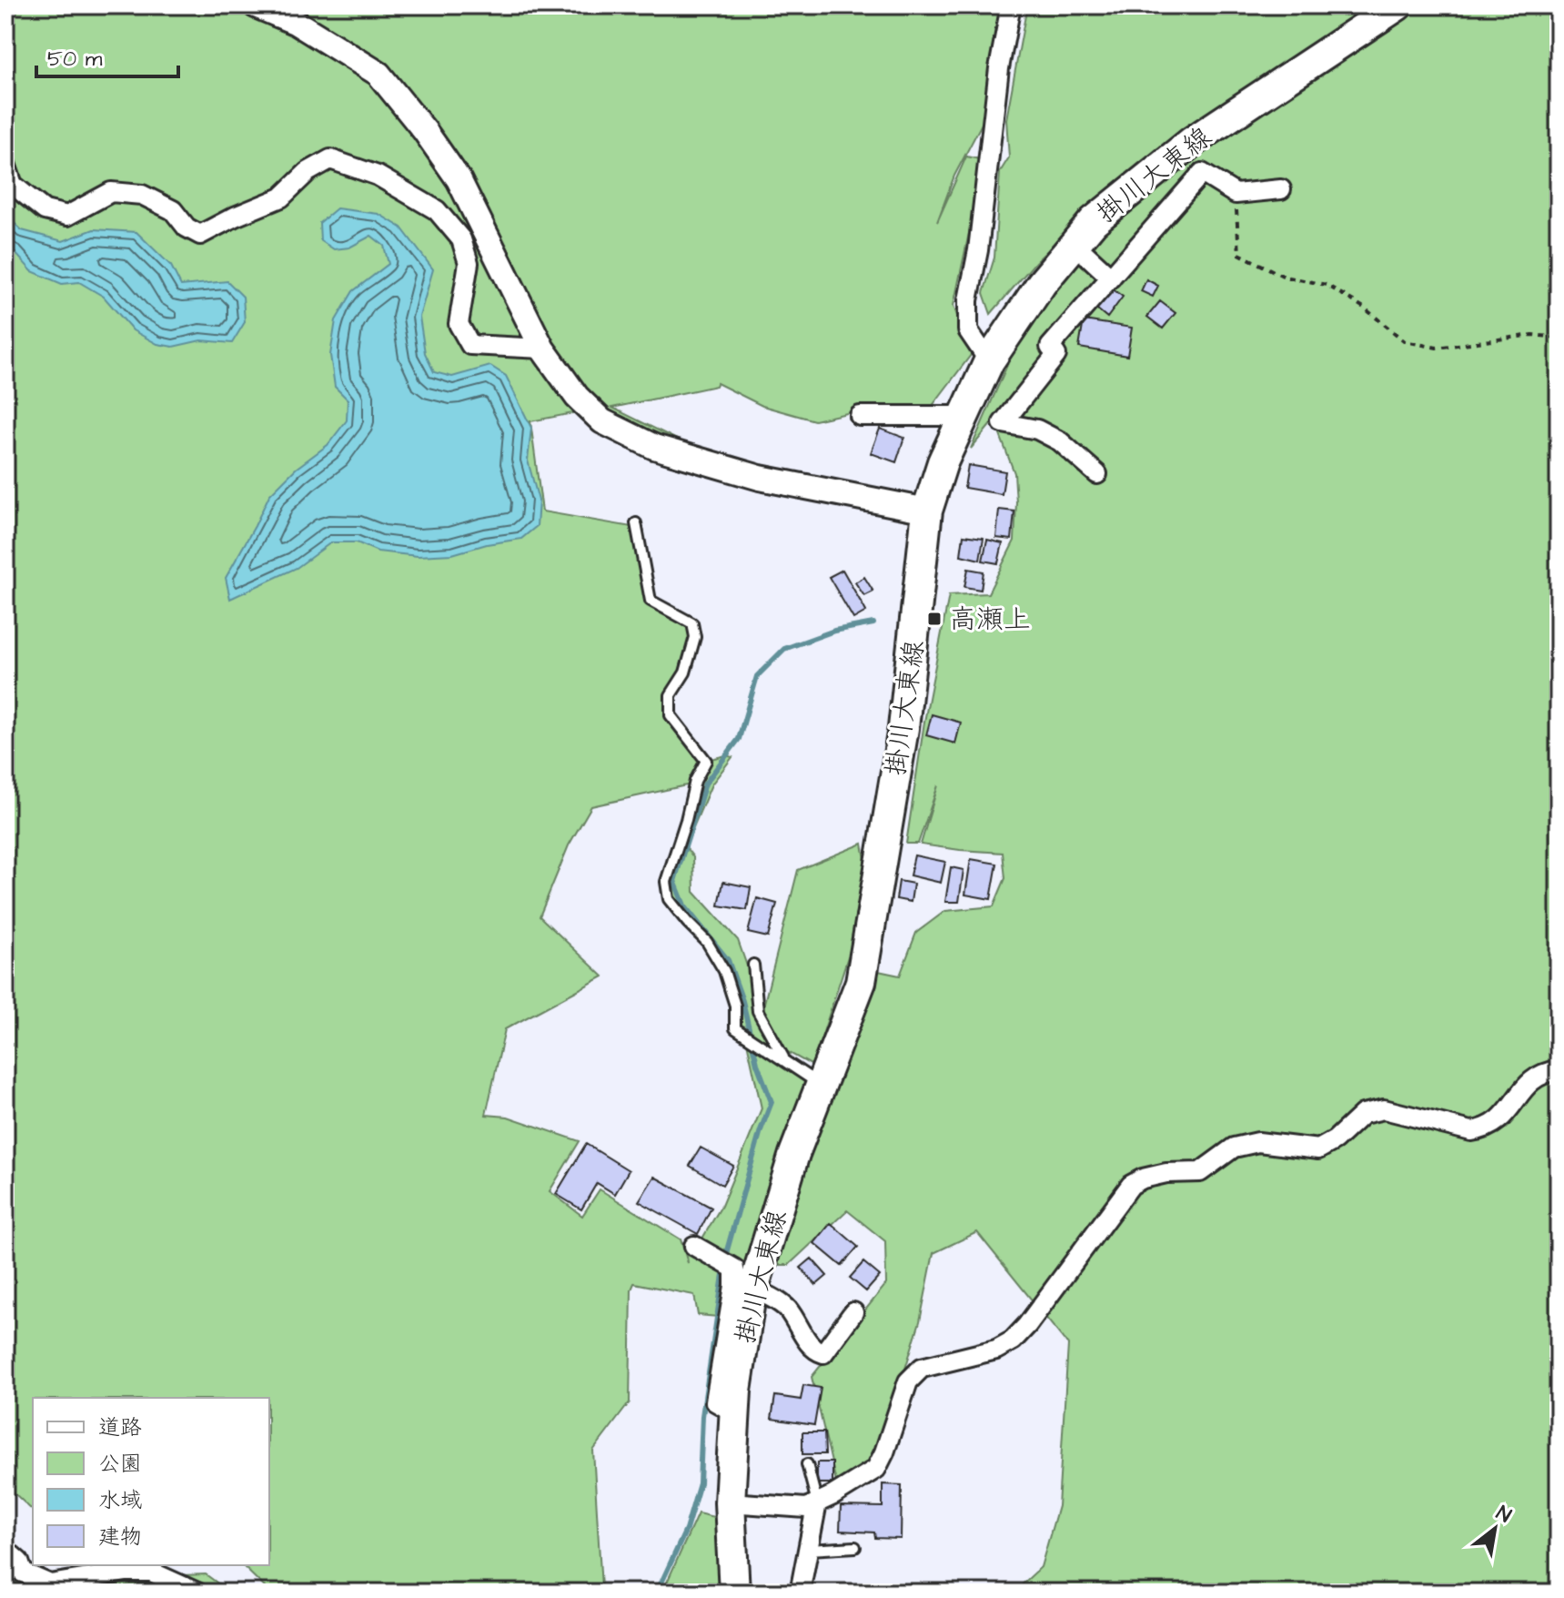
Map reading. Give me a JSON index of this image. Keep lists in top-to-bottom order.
{
  "streets": {
    "main road": ["掛川大東線"]
  },
  "places": {
    "transit": ["高瀬上"]
  },
  "legend": [
    "道路",
    "公園",
    "水域",
    "建物"
  ],
  "scale_bar": "50 m",
  "north": "top right"
}
